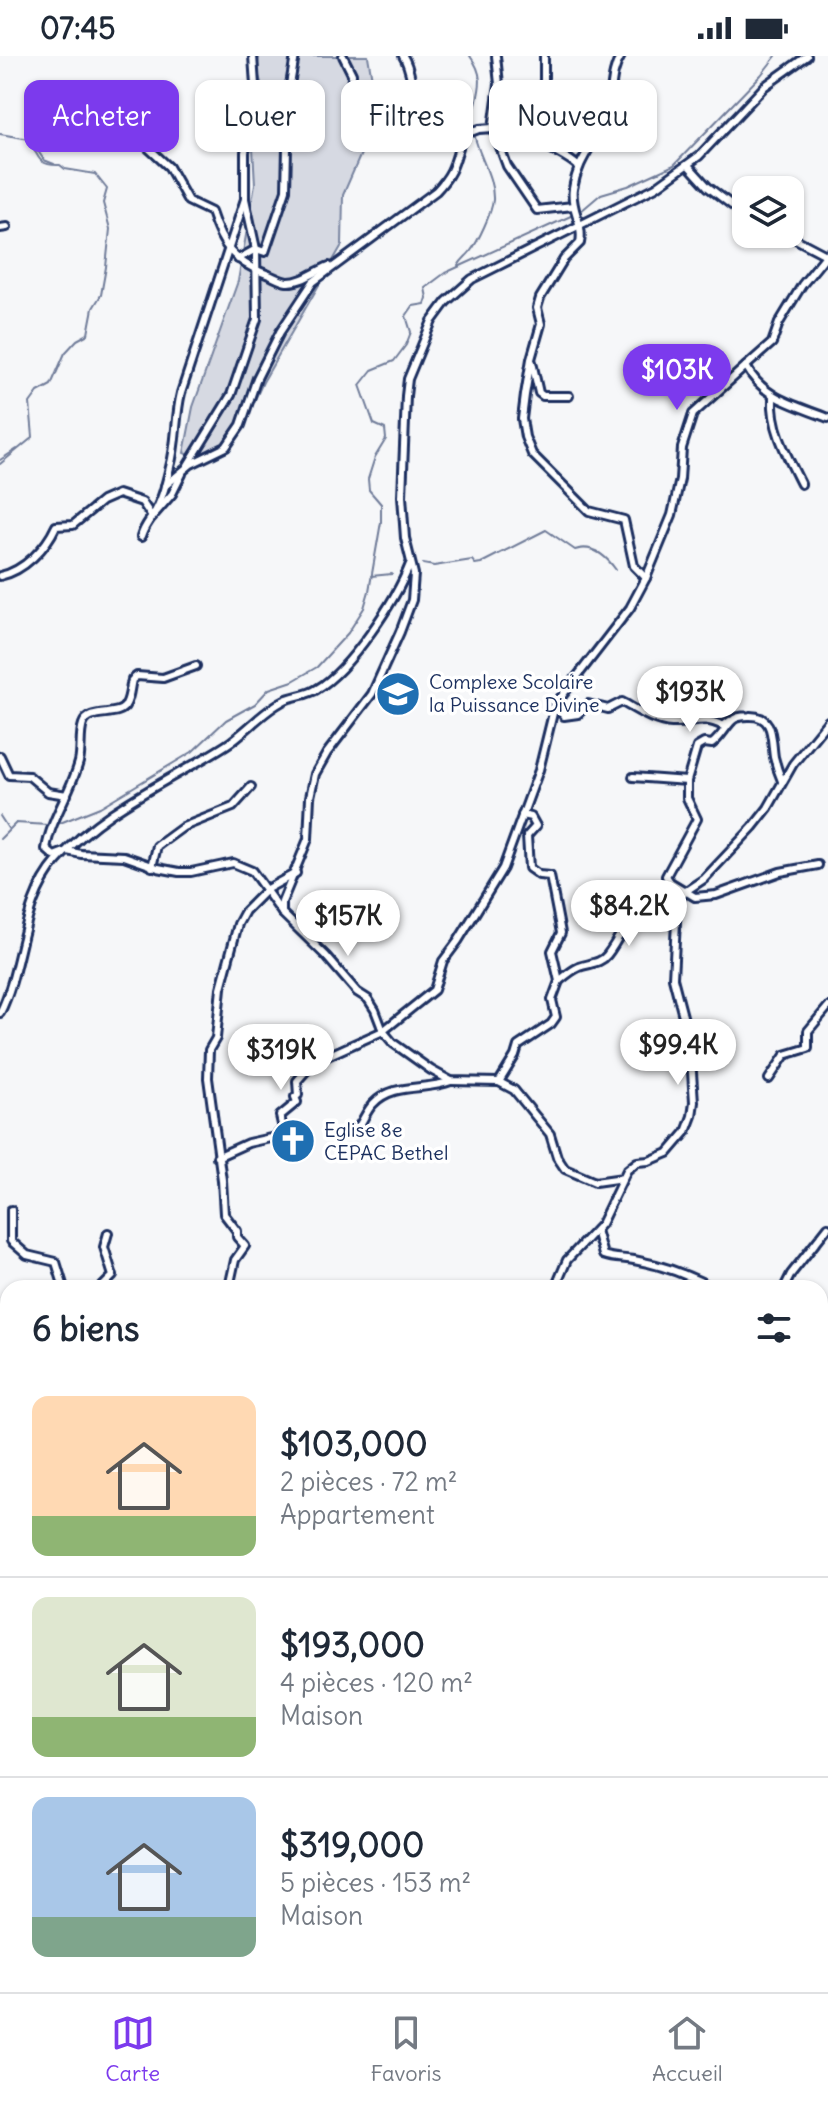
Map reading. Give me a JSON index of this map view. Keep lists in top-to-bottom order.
{
  "places": {
    "school or university": ["Complexe Scolaire la Puissance Divine"],
    "church": ["Eglise 8e CEPAC Bethel"]
  },
  "page": {
    "status": "07:45",
    "chip": [
      "Acheter",
      "Louer",
      "Filtres",
      "Nouveau"
    ],
    "price": [
      "$103K",
      "$193K",
      "$84.2K",
      "$157K",
      "$99.4K",
      "$319K"
    ],
    "heading": "6 biens",
    "list": [
      {
        "name": "$103,000",
        "note": "2 pièces · 72 m² · Appartement"
      },
      {
        "name": "$193,000",
        "note": "4 pièces · 120 m² · Maison"
      },
      {
        "name": "$319,000",
        "note": "5 pièces · 153 m² · Maison"
      }
    ],
    "tabs": ["Carte", "Favoris", "Accueil"]
  }
}
